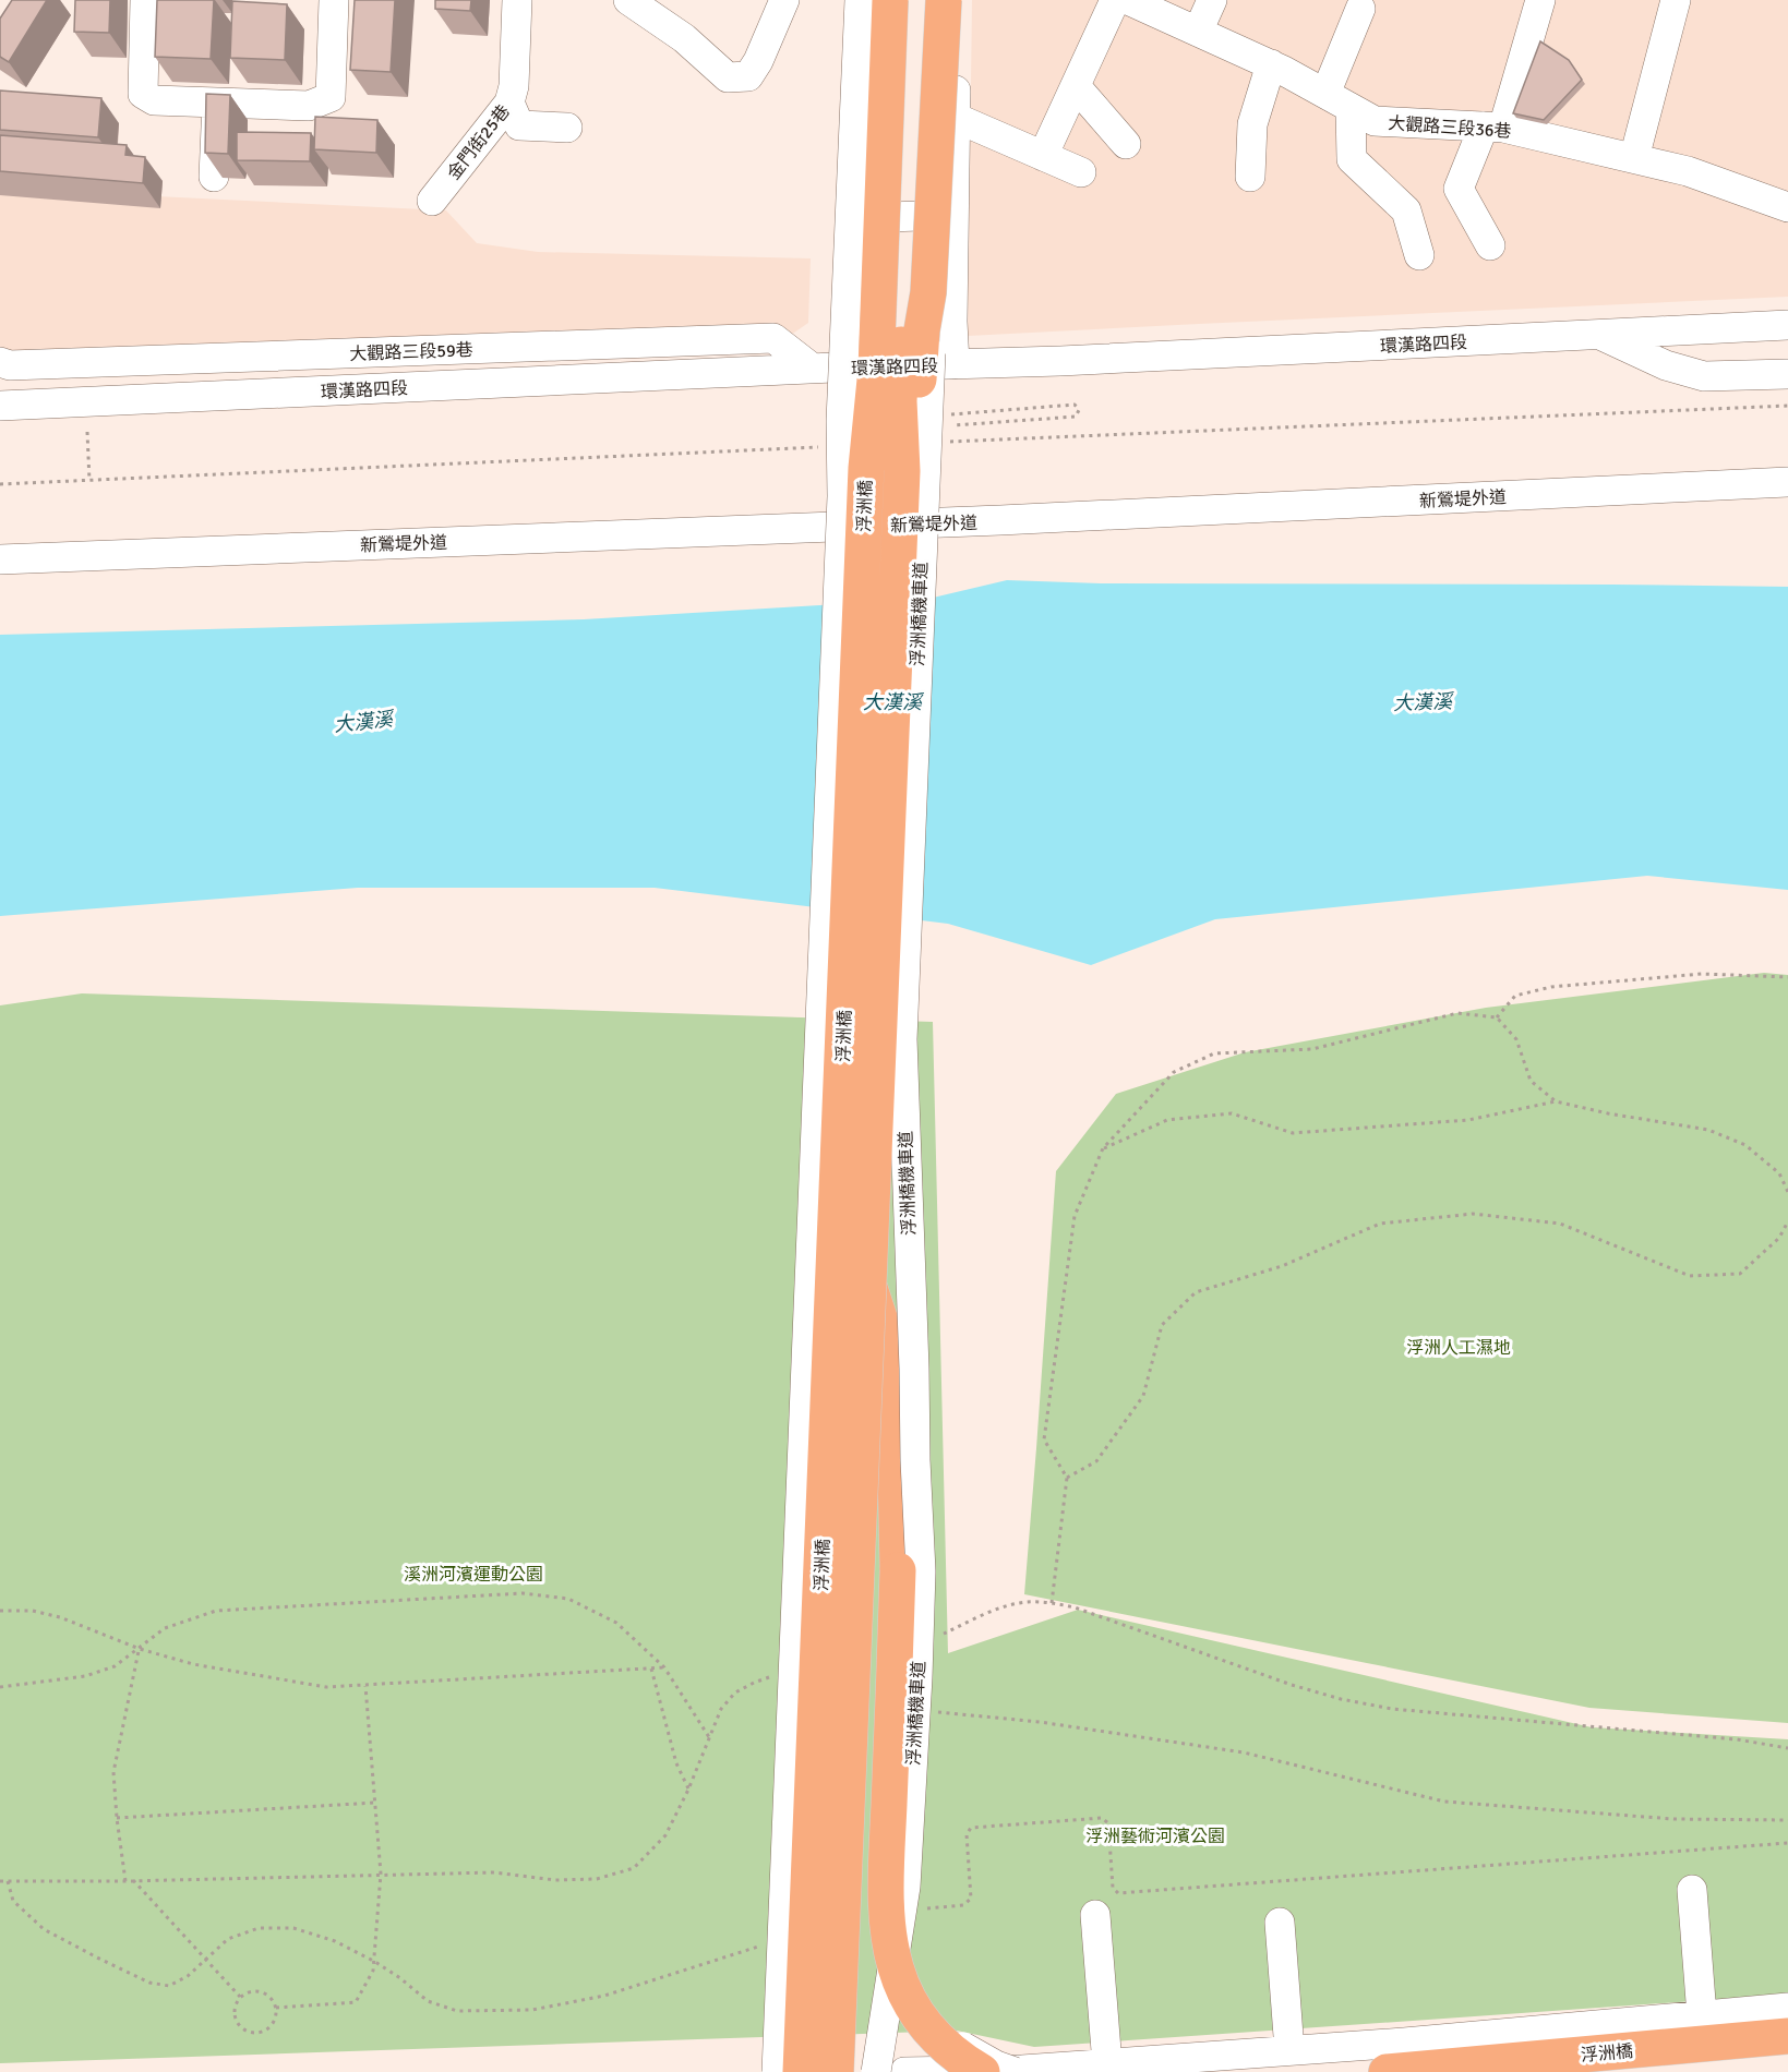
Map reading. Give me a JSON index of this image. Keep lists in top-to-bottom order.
{
  "streets": {
    "main road": ["浮洲橋"],
    "street": [
      "大觀路三段36巷",
      "金門街25巷",
      "環漢路四段",
      "大觀路三段59巷",
      "新鶯堤外道",
      "浮洲橋機車道"
    ]
  },
  "crossings": [
    ["環漢路四段", "大觀路三段59巷"]
  ],
  "water": ["大漢溪"],
  "parks": ["浮洲人工濕地", "溪洲河濱運動公園", "浮洲藝術河濱公園"]
}
